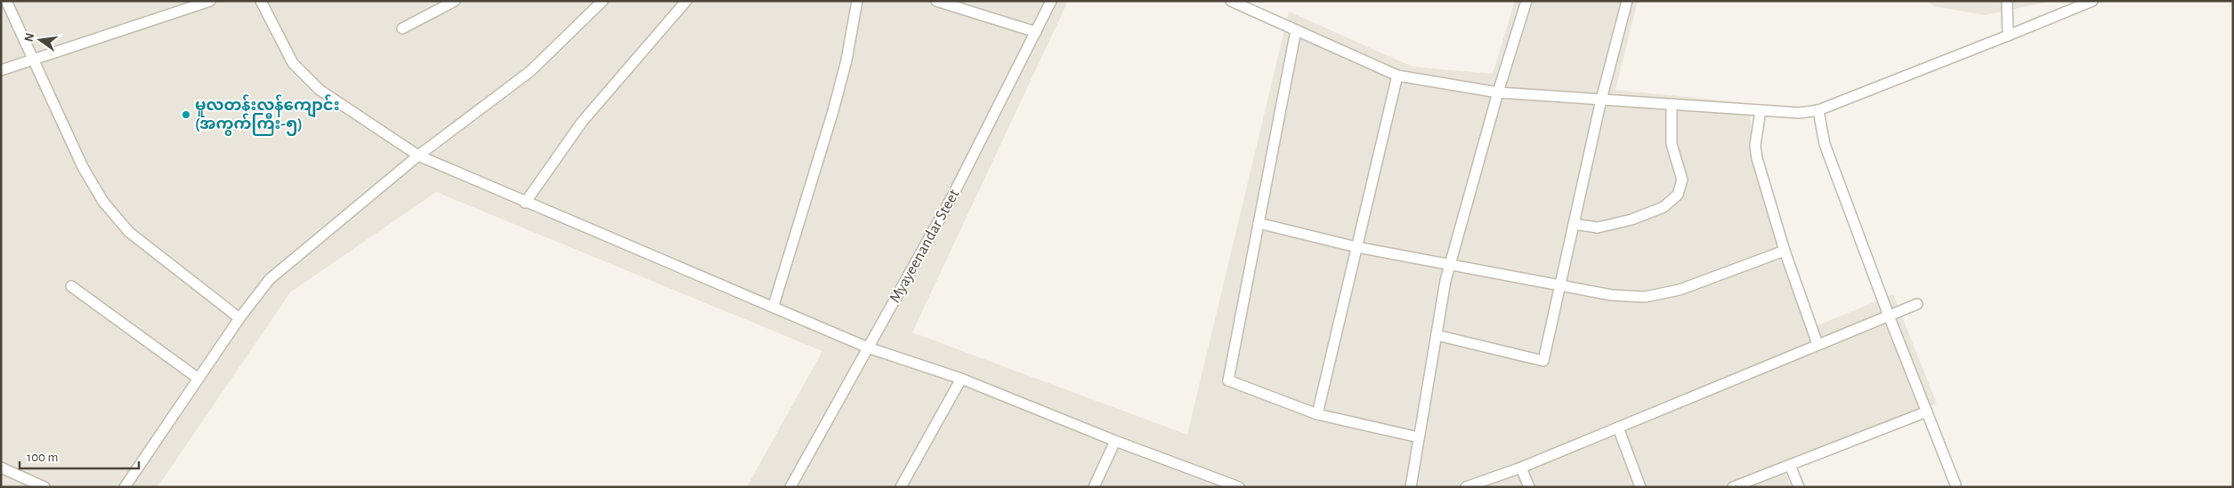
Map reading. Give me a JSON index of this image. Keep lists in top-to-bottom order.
{
  "streets": {
    "street": ["Myayeenandar Steet"]
  },
  "places": ["မူလတန်းလွန်ကျောင်း (အကွက်ကြီး-၅)"],
  "scale_bar": "100 m",
  "north": "left"
}
